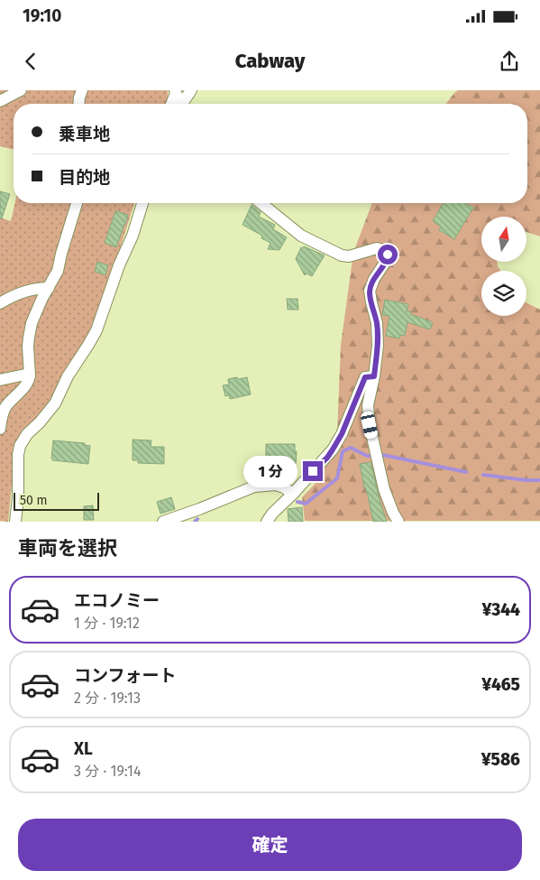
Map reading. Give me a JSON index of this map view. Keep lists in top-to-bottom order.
{
  "scale_bar": "50 m",
  "north": "top",
  "page": {
    "status": "19:10",
    "header": "Cabway",
    "banner": ["乗車地", "目的地"],
    "bubble": "1 分",
    "scale": "50 m",
    "heading": "車両を選択",
    "list": [
      {
        "name": "エコノミー",
        "note": "1 分 · 19:12",
        "value": "¥344"
      },
      {
        "name": "コンフォート",
        "note": "2 分 · 19:13",
        "value": "¥465"
      },
      {
        "name": "XL",
        "note": "3 分 · 19:14",
        "value": "¥586"
      }
    ],
    "buttons": "確定"
  }
}
